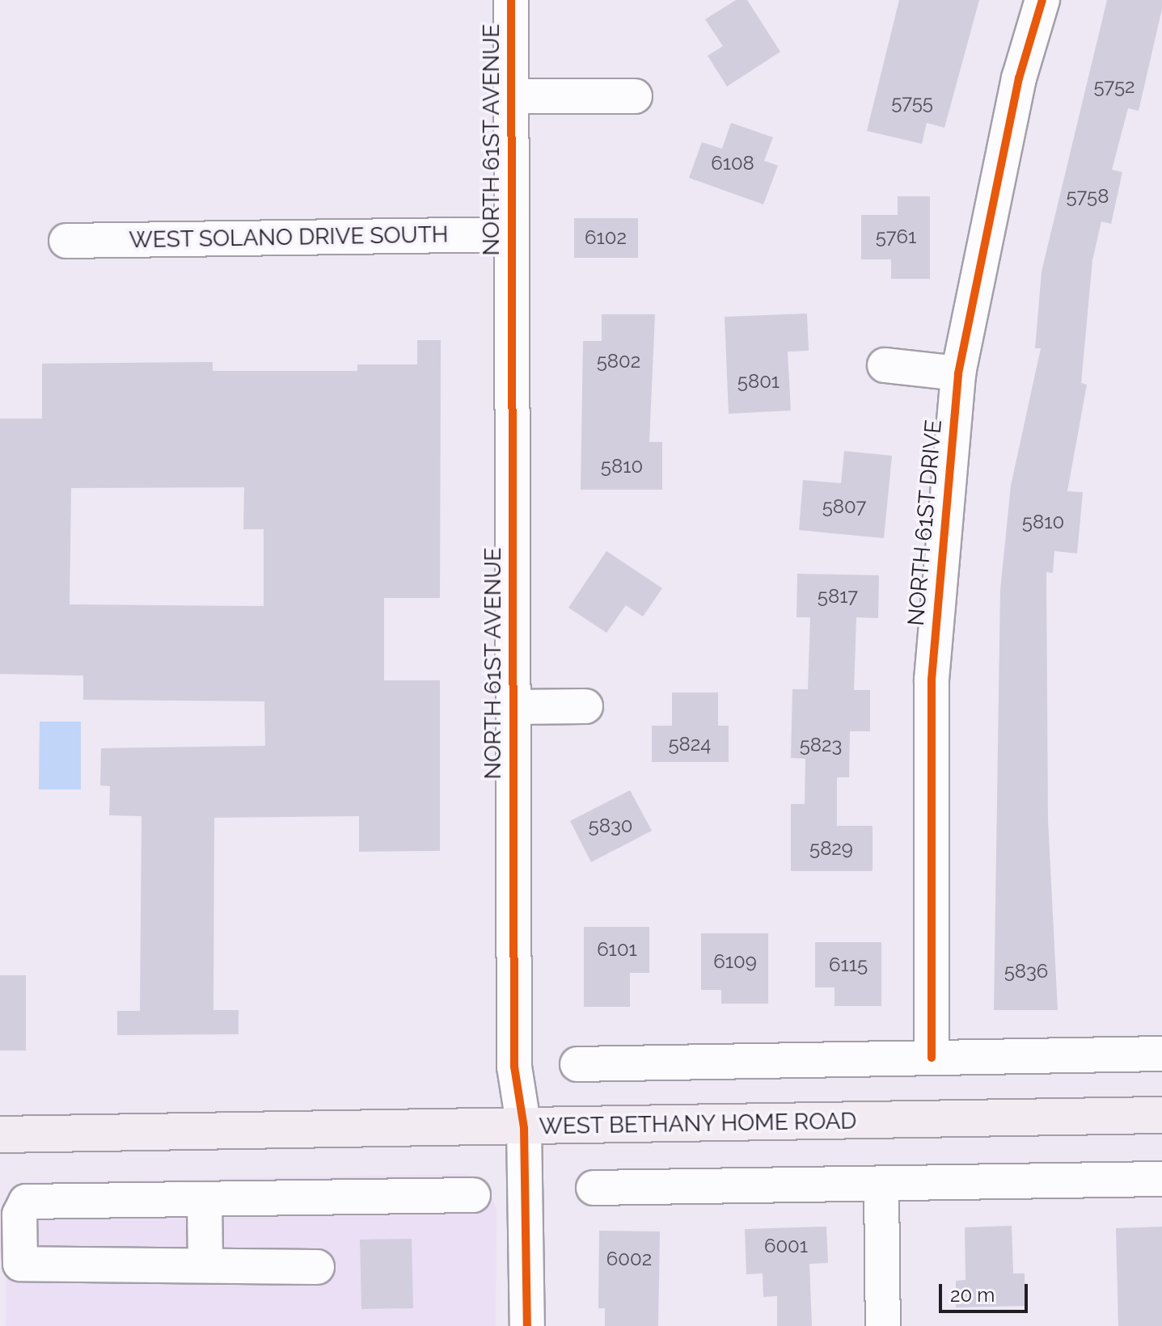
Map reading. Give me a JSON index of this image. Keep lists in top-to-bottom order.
{
  "streets": {
    "main road": ["WEST BETHANY HOME ROAD"],
    "street": ["NORTH 61ST AVENUE", "WEST SOLANO DRIVE SOUTH", "NORTH 61ST DRIVE"]
  },
  "crossings": [
    ["NORTH 61ST AVENUE", "WEST SOLANO DRIVE SOUTH"],
    ["NORTH 61ST AVENUE", "WEST BETHANY HOME ROAD"]
  ],
  "house_numbers": [
    "5752",
    "5755",
    "6108",
    "5758",
    "5761",
    "6102",
    "5802",
    "5801",
    "5810",
    "5807",
    "5810",
    "5817",
    "5824",
    "5823",
    "5830",
    "5829",
    "6101",
    "6109",
    "6115",
    "5836",
    "6001",
    "6002"
  ],
  "scale_bar": "20 m"
}
